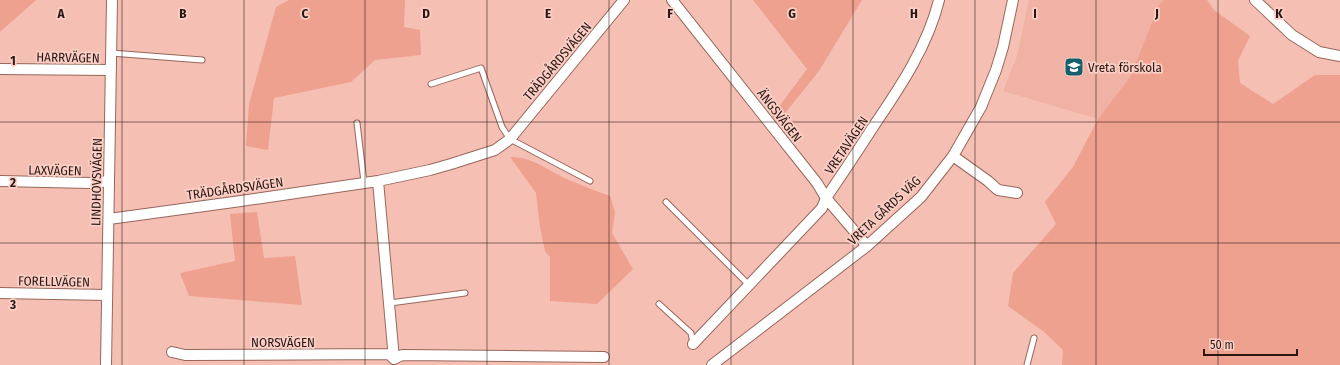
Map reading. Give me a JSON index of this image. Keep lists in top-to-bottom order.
{
  "streets": {
    "street": [
      "HARRVÄGEN",
      "TRÄDGÅRDSVÄGEN",
      "ÄNGSVÄGEN",
      "VRETAVÄGEN",
      "LAXVÄGEN",
      "LINDHOVSVÄGEN",
      "VRETA GÅRDS VÄG",
      "FORELLVÄGEN",
      "NORSVÄGEN"
    ]
  },
  "crossings": [
    ["HARRVÄGEN", "LINDHOVSVÄGEN"],
    ["TRÄDGÅRDSVÄGEN", "LINDHOVSVÄGEN"],
    ["ÄNGSVÄGEN", "VRETAVÄGEN"],
    ["ÄNGSVÄGEN", "VRETA GÅRDS VÄG"],
    ["LAXVÄGEN", "LINDHOVSVÄGEN"],
    ["LINDHOVSVÄGEN", "FORELLVÄGEN"]
  ],
  "places": {
    "school or university": ["Vreta förskola"]
  },
  "scale_bar": "50 m",
  "grid": {
    "columns": [
      "A",
      "B",
      "C",
      "D",
      "E",
      "F",
      "G",
      "H",
      "I",
      "J",
      "K"
    ],
    "rows": ["1", "2", "3"]
  }
}
